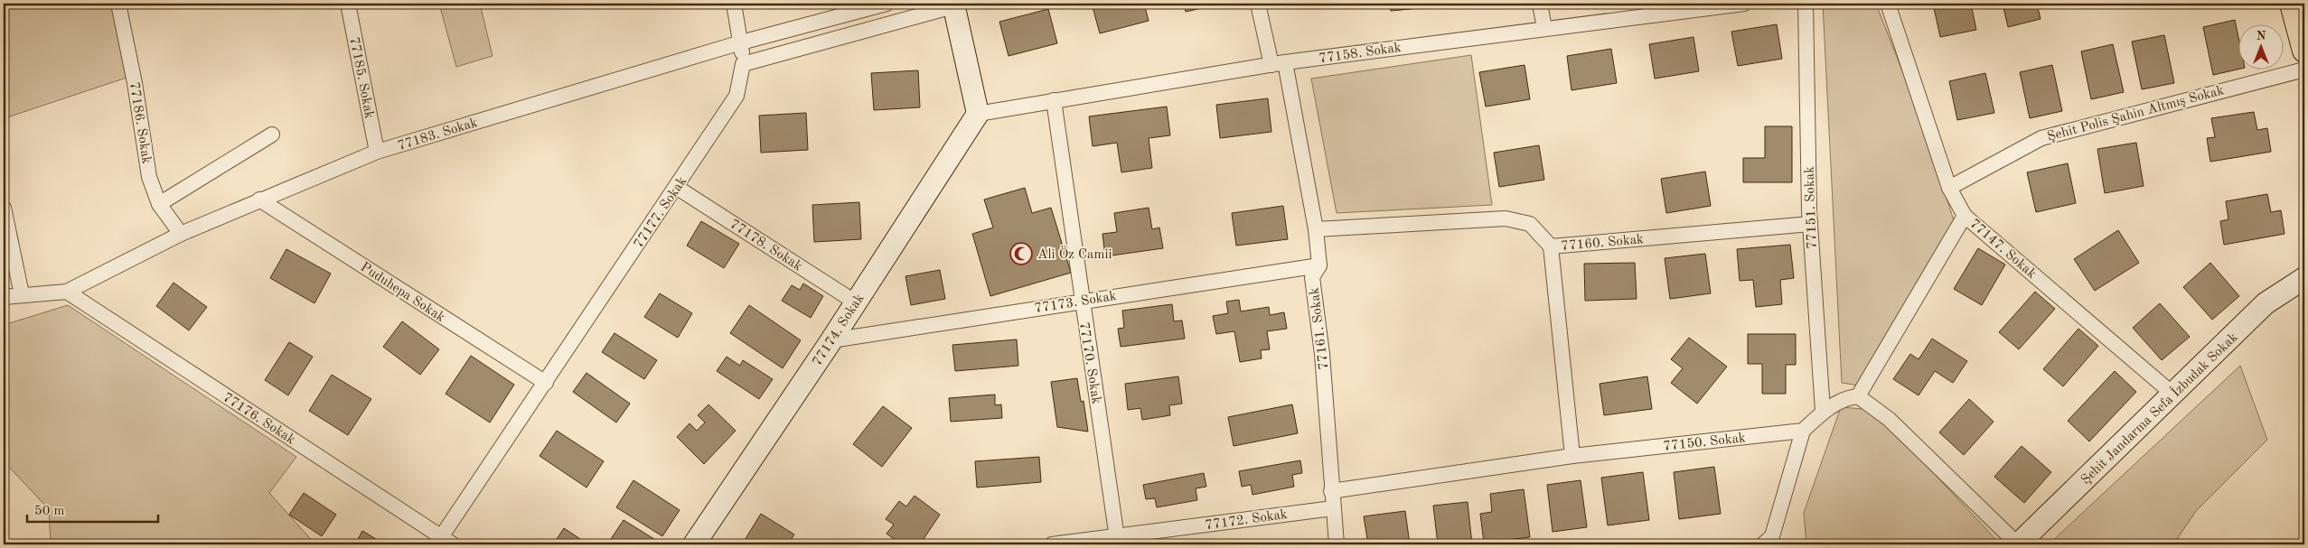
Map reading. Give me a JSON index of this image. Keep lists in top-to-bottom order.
{
  "streets": {
    "main road": ["77174. Sokak", "Şehit Jandarma Sefa İzbudak Sokak"],
    "street": [
      "77158. Sokak",
      "77185. Sokak",
      "Şehit Polis Şahin Altmış Sokak",
      "77186. Sokak",
      "77183. Sokak",
      "77151. Sokak",
      "77177. Sokak",
      "77160. Sokak",
      "77178. Sokak",
      "77147. Sokak",
      "Puduhepa Sokak",
      "77173. Sokak",
      "77161. Sokak",
      "77170. Sokak",
      "77176. Sokak",
      "77150. Sokak",
      "77172. Sokak"
    ]
  },
  "crossings": [
    ["77158. Sokak", "77161. Sokak"],
    ["77158. Sokak", "77174. Sokak"],
    ["77158. Sokak", "77170. Sokak"],
    ["77185. Sokak", "77183. Sokak"],
    ["Şehit Polis Şahin Altmış Sokak", "77147. Sokak"],
    ["77186. Sokak", "77183. Sokak"],
    ["77183. Sokak", "77177. Sokak"],
    ["77183. Sokak", "Puduhepa Sokak"],
    ["77183. Sokak", "77176. Sokak"],
    ["77151. Sokak", "77160. Sokak"],
    ["77177. Sokak", "77178. Sokak"],
    ["77177. Sokak", "Puduhepa Sokak"],
    ["77177. Sokak", "77176. Sokak"],
    ["77160. Sokak", "77150. Sokak"],
    ["77178. Sokak", "77174. Sokak"],
    ["77147. Sokak", "Şehit Jandarma Sefa İzbudak Sokak"],
    ["77173. Sokak", "77161. Sokak"],
    ["77173. Sokak", "77174. Sokak"],
    ["77173. Sokak", "77170. Sokak"],
    ["77161. Sokak", "77150. Sokak"],
    ["77161. Sokak", "77172. Sokak"],
    ["77170. Sokak", "77172. Sokak"]
  ],
  "places": {
    "mosque": ["Ali Öz Camii"]
  },
  "scale_bar": "50 m",
  "north": "top"
}
